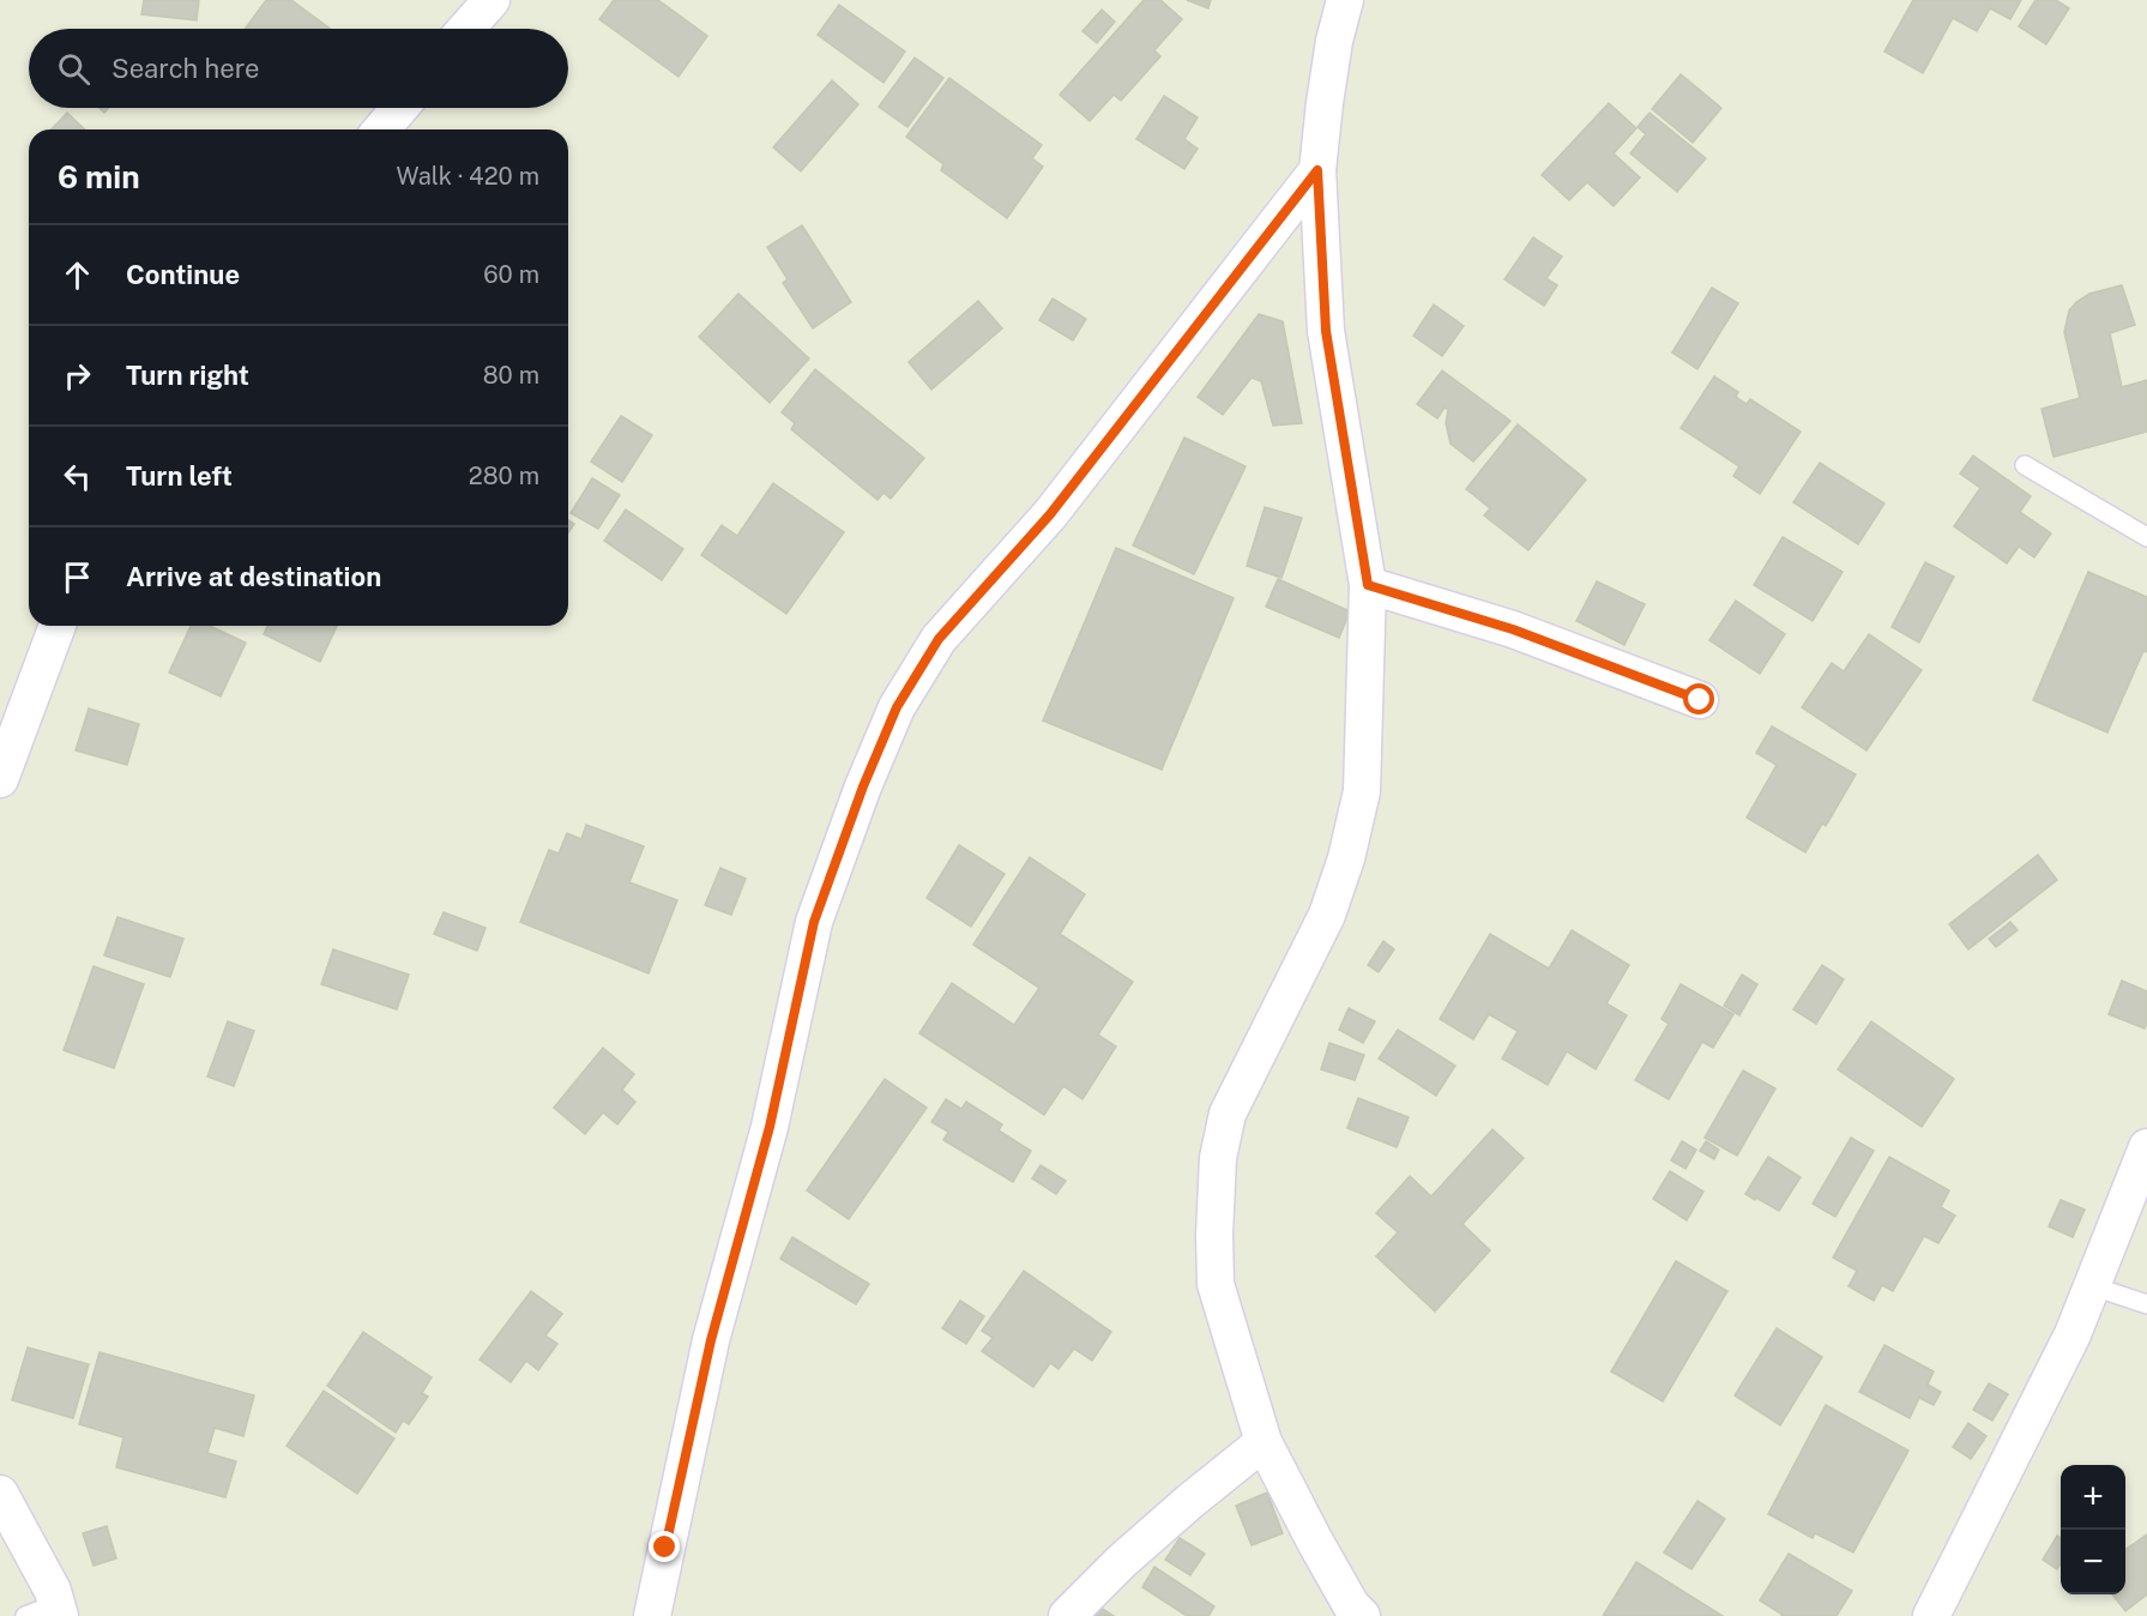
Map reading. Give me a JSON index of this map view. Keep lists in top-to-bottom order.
{
  "page": {
    "search": "Search here",
    "heading": ["6 min", "Walk · 420 m"],
    "list": [
      ["Continue", "60 m"],
      ["Turn right", "80 m"],
      ["Turn left", "280 m"],
      "Arrive at destination"
    ],
    "map_buttons": ["+", "−"]
  }
}
